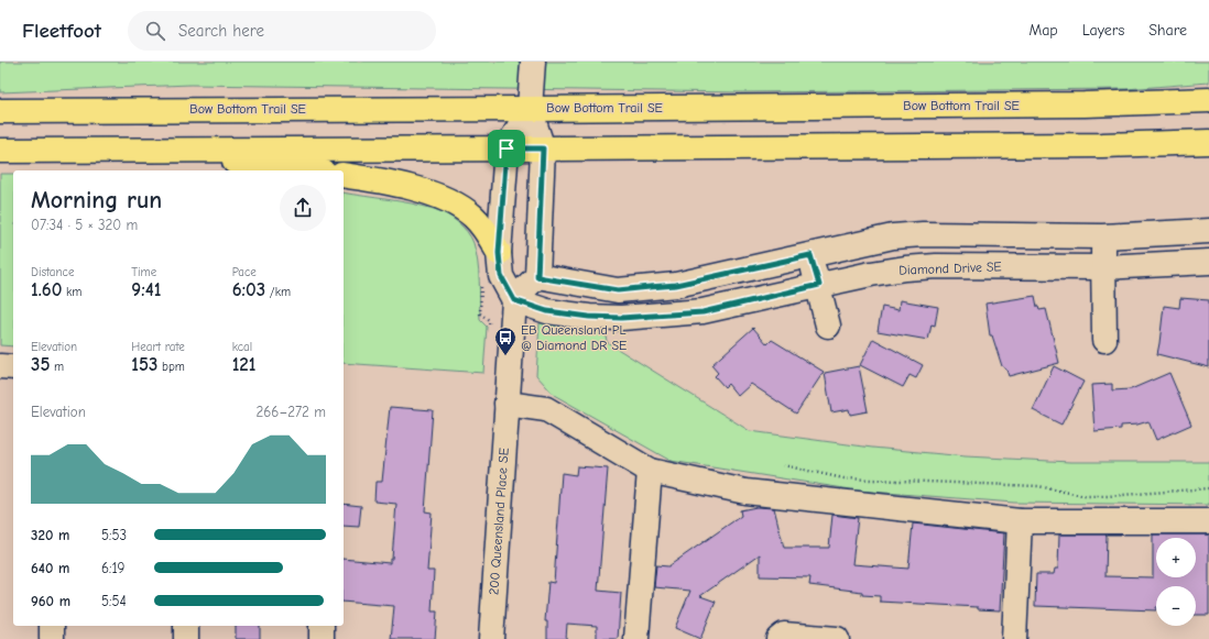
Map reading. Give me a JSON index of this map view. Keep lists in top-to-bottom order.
{
  "streets": {
    "main road": ["Bow Bottom Trail SE"],
    "street": ["Diamond Drive SE", "200 Queensland Place SE"]
  },
  "crossings": [
    ["Diamond Drive SE", "200 Queensland Place SE"]
  ],
  "places": {
    "bus stop": ["EB Queensland PL @ Diamond DR SE"]
  },
  "page": {
    "header": "Fleetfoot",
    "search": "Search here",
    "nav": ["Map", "Layers", "Share"],
    "heading": ["Morning run", "07:34 · 5 × 320 m"],
    "stats": [
      ["Distance", "1.60 km"],
      ["Time", "9:41"],
      ["Pace", "6:03 /km"],
      ["Elevation", "35 m"],
      ["Heart rate", "153 bpm"],
      ["kcal", "121"]
    ],
    "chart": ["Elevation", "266–272 m"],
    "list": [
      {
        "name": "320 m",
        "note": "5:53"
      },
      {
        "name": "640 m",
        "note": "6:19"
      },
      {
        "name": "960 m",
        "note": "5:54"
      }
    ],
    "map_buttons": ["+", "−"]
  }
}
